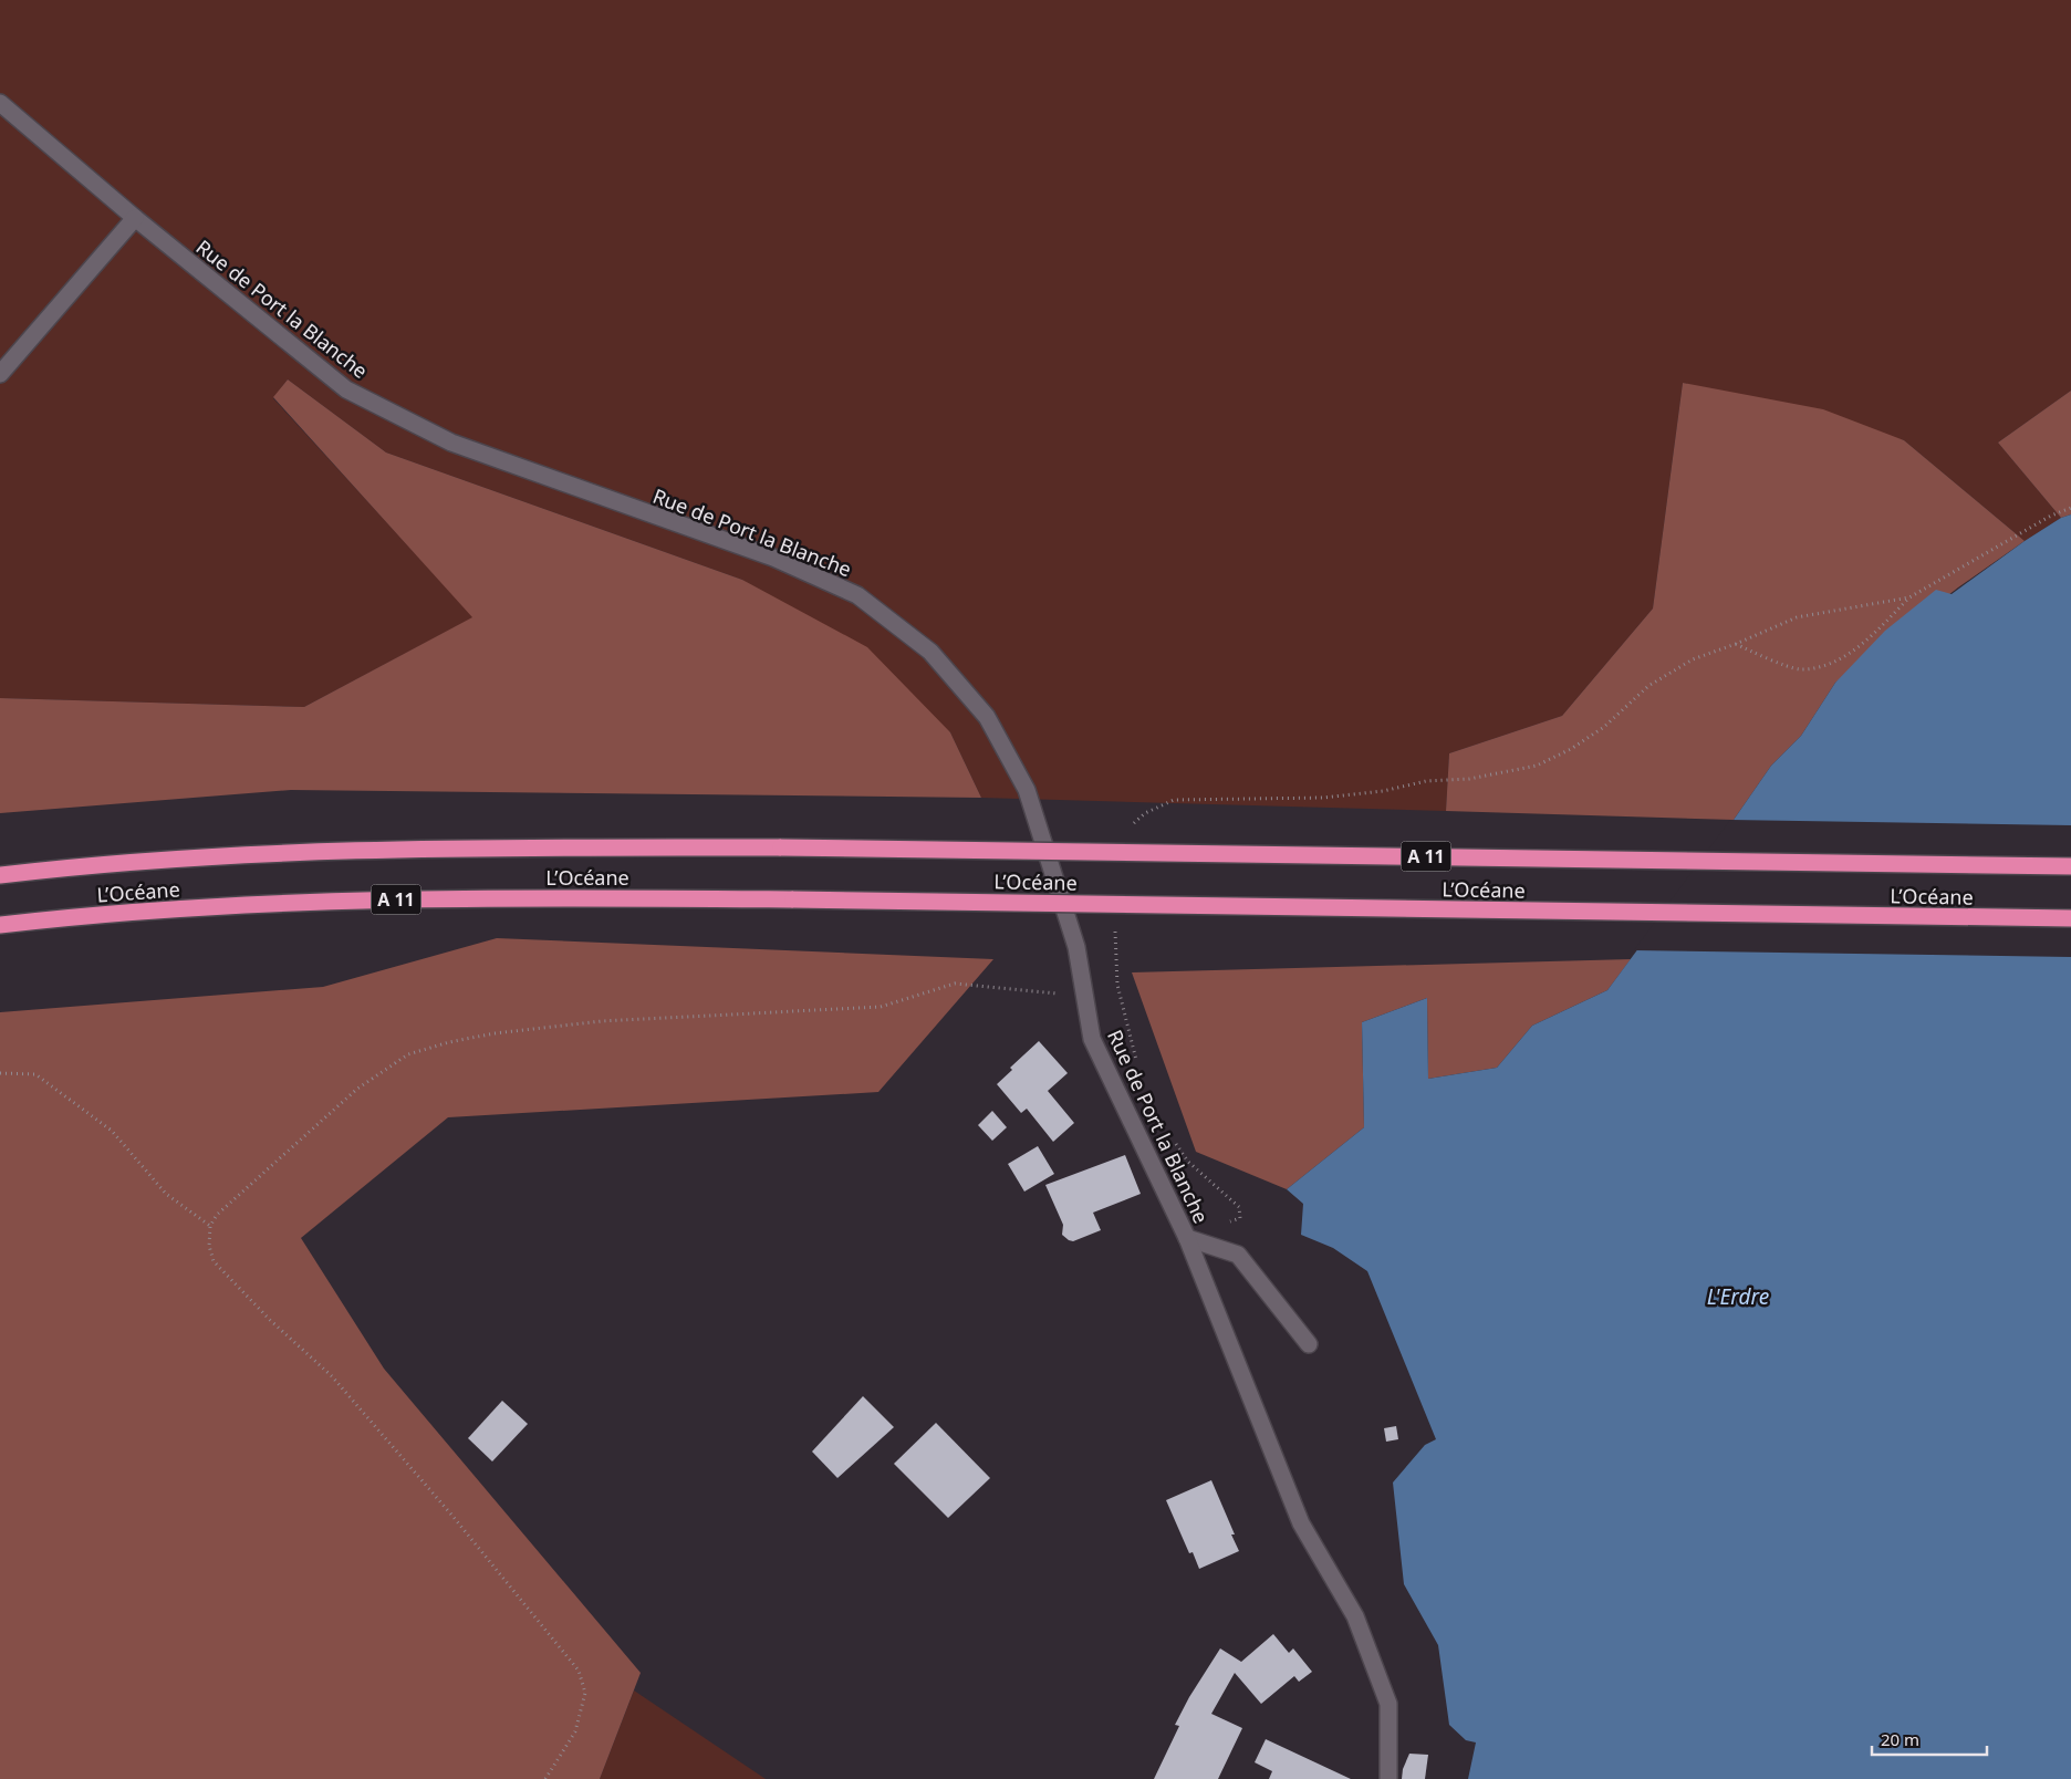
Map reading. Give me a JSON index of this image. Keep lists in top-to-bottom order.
{
  "streets": {
    "highway": ["A 11", "L’Océane"],
    "street": ["Rue de Port la Blanche"]
  },
  "water": ["L'Erdre"],
  "scale_bar": "20 m"
}
